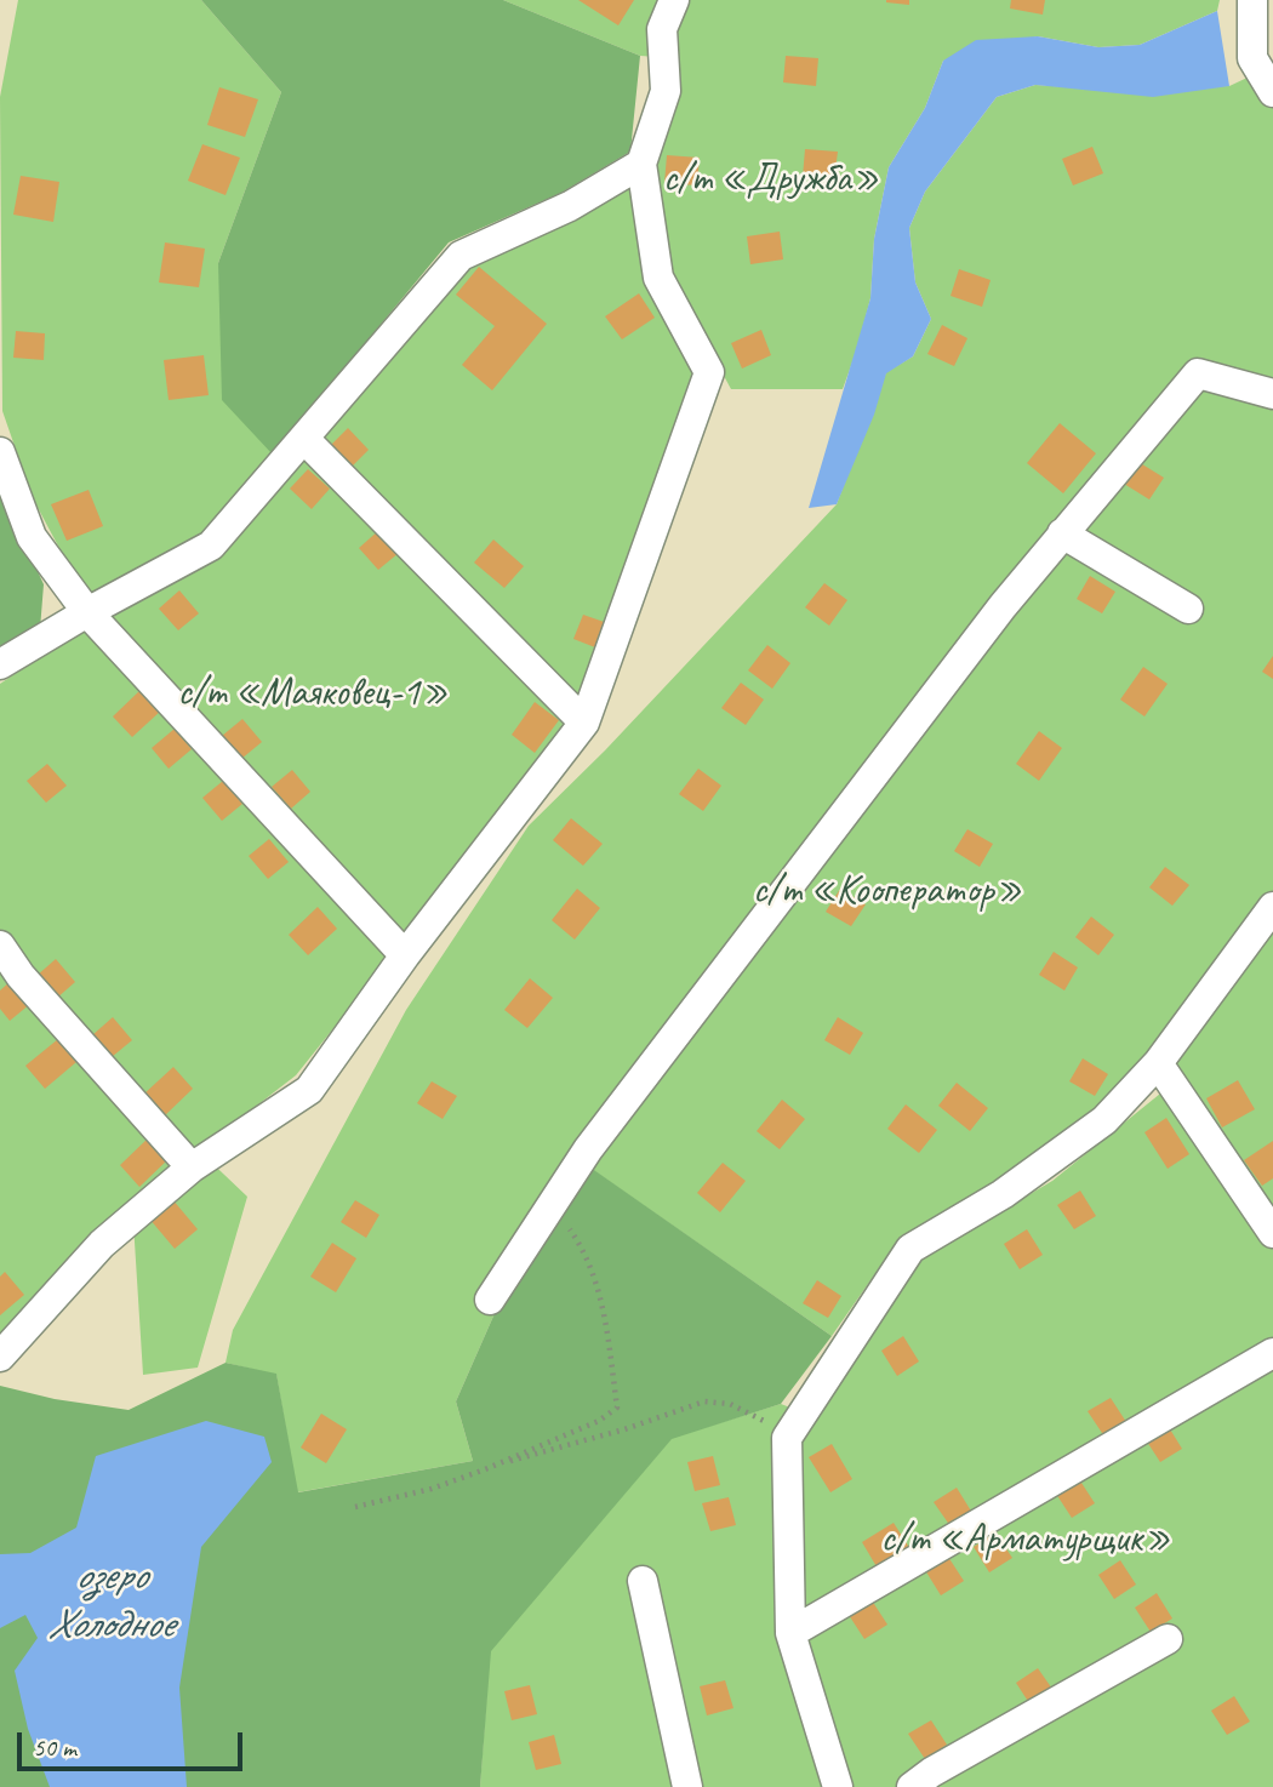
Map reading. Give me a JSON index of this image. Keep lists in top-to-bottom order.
{
  "water": ["озеро Холодное"],
  "parks": [
    "с/т «Дружба»",
    "с/т «Маяковец-1»",
    "с/т «Кооператор»",
    "с/т «Арматурщик»"
  ],
  "scale_bar": "50 m"
}
